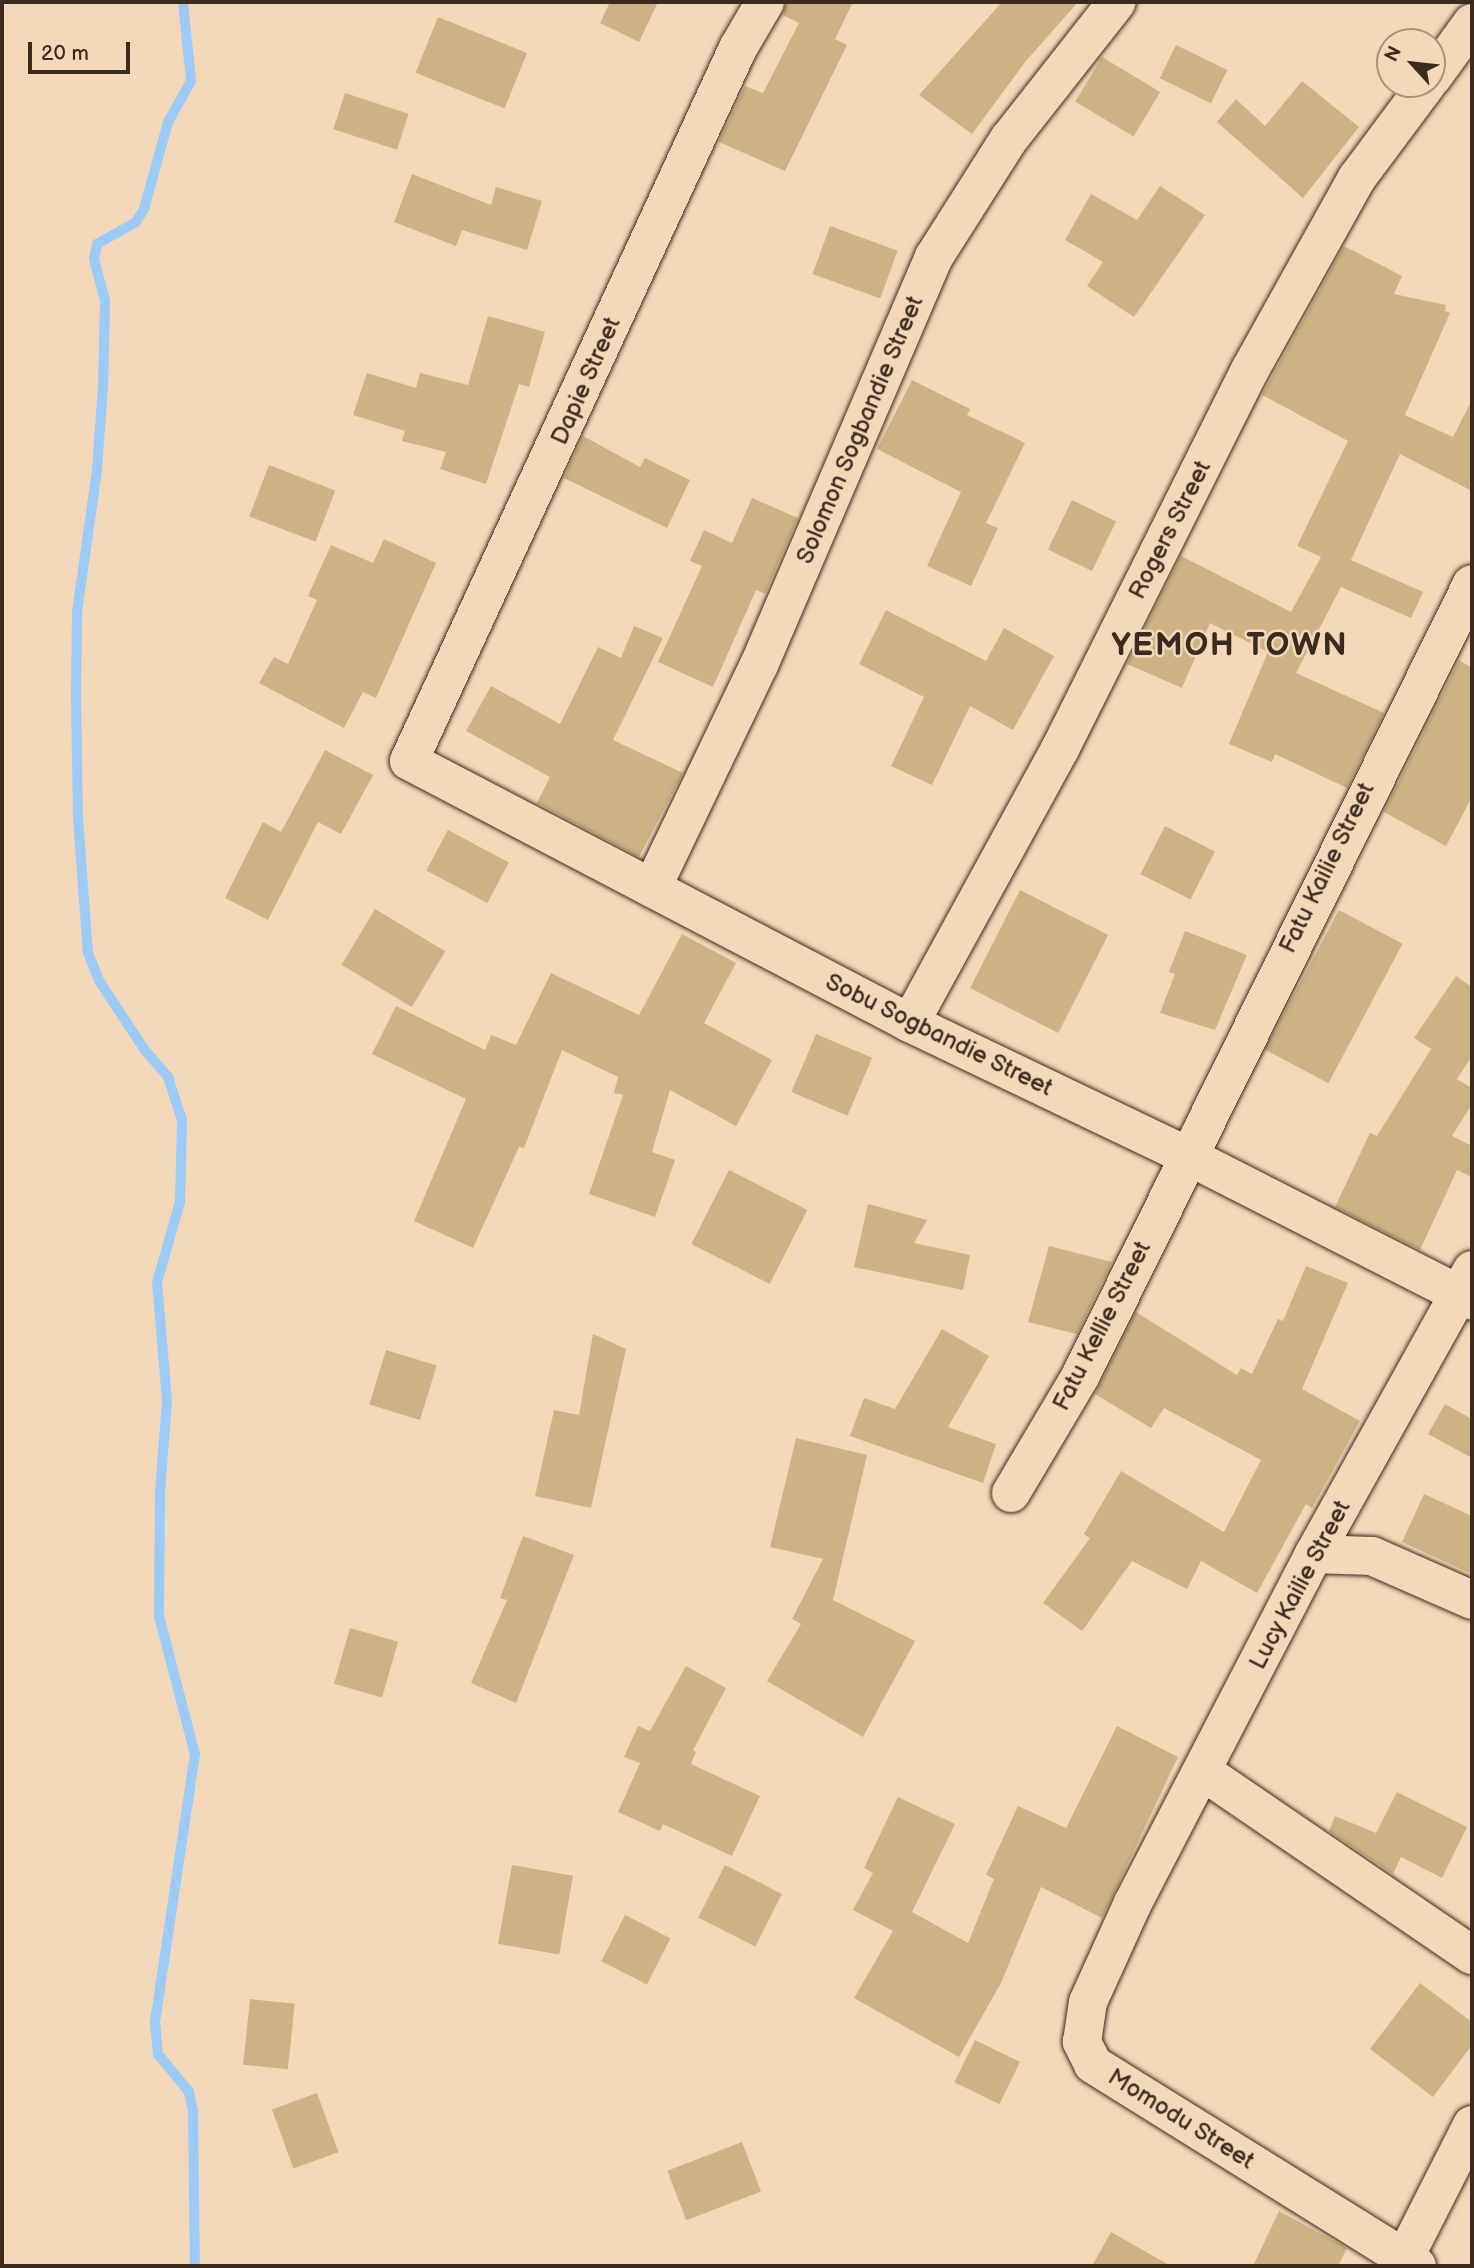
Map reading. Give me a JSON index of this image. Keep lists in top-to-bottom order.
{
  "streets": {
    "street": [
      "Dapie Street",
      "Solomon Sogbandie Street",
      "Rogers Street",
      "Fatu Kailie Street",
      "Sobu Sogbandie Street",
      "Fatu Kellie Street",
      "Lucy Kailie Street",
      "Momodu Street"
    ]
  },
  "crossings": [
    ["Dapie Street", "Sobu Sogbandie Street"],
    ["Solomon Sogbandie Street", "Sobu Sogbandie Street"],
    ["Rogers Street", "Sobu Sogbandie Street"],
    ["Fatu Kailie Street", "Sobu Sogbandie Street"],
    ["Fatu Kailie Street", "Fatu Kellie Street"],
    ["Sobu Sogbandie Street", "Fatu Kellie Street"],
    ["Sobu Sogbandie Street", "Lucy Kailie Street"],
    ["Lucy Kailie Street", "Momodu Street"]
  ],
  "districts": ["YEMOH TOWN"],
  "scale_bar": "20 m",
  "north": "top left"
}
